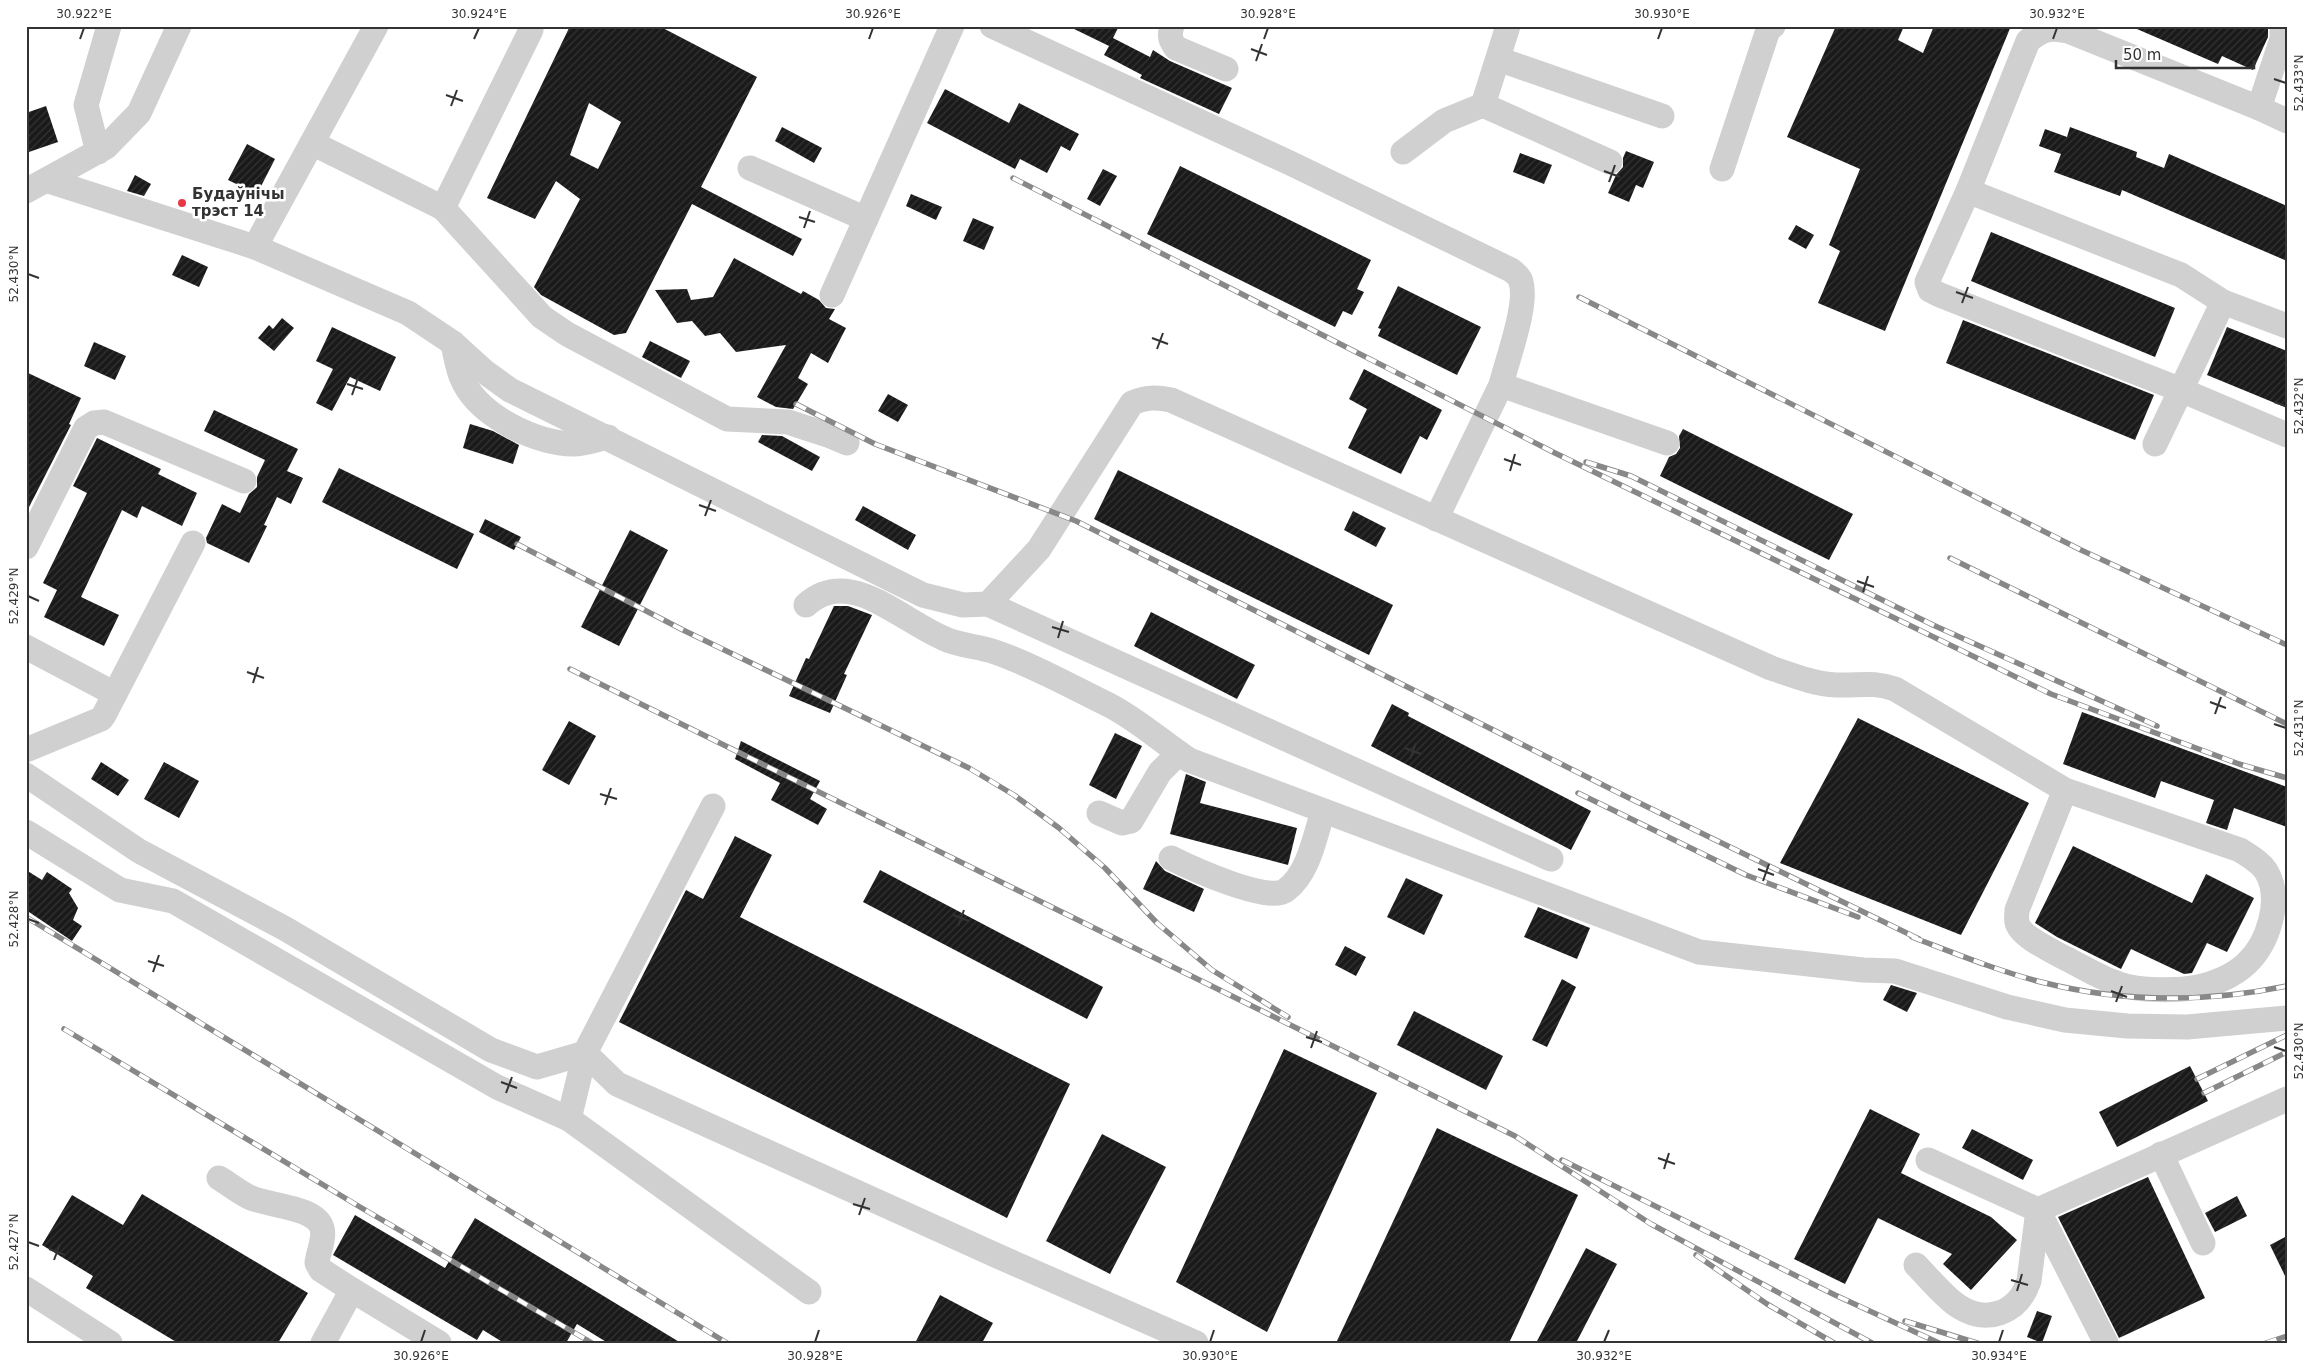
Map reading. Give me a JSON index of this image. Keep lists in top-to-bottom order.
{
  "places": ["Будаўнічы трэст 14"],
  "scale_bar": "50 m",
  "coordinates": [
    "30.922°E",
    "30.924°E",
    "30.926°E",
    "30.928°E",
    "30.930°E",
    "30.932°E",
    "52.433°N",
    "52.430°N",
    "52.432°N",
    "52.429°N",
    "52.431°N",
    "52.428°N",
    "52.427°N",
    "30.934°E"
  ]
}
